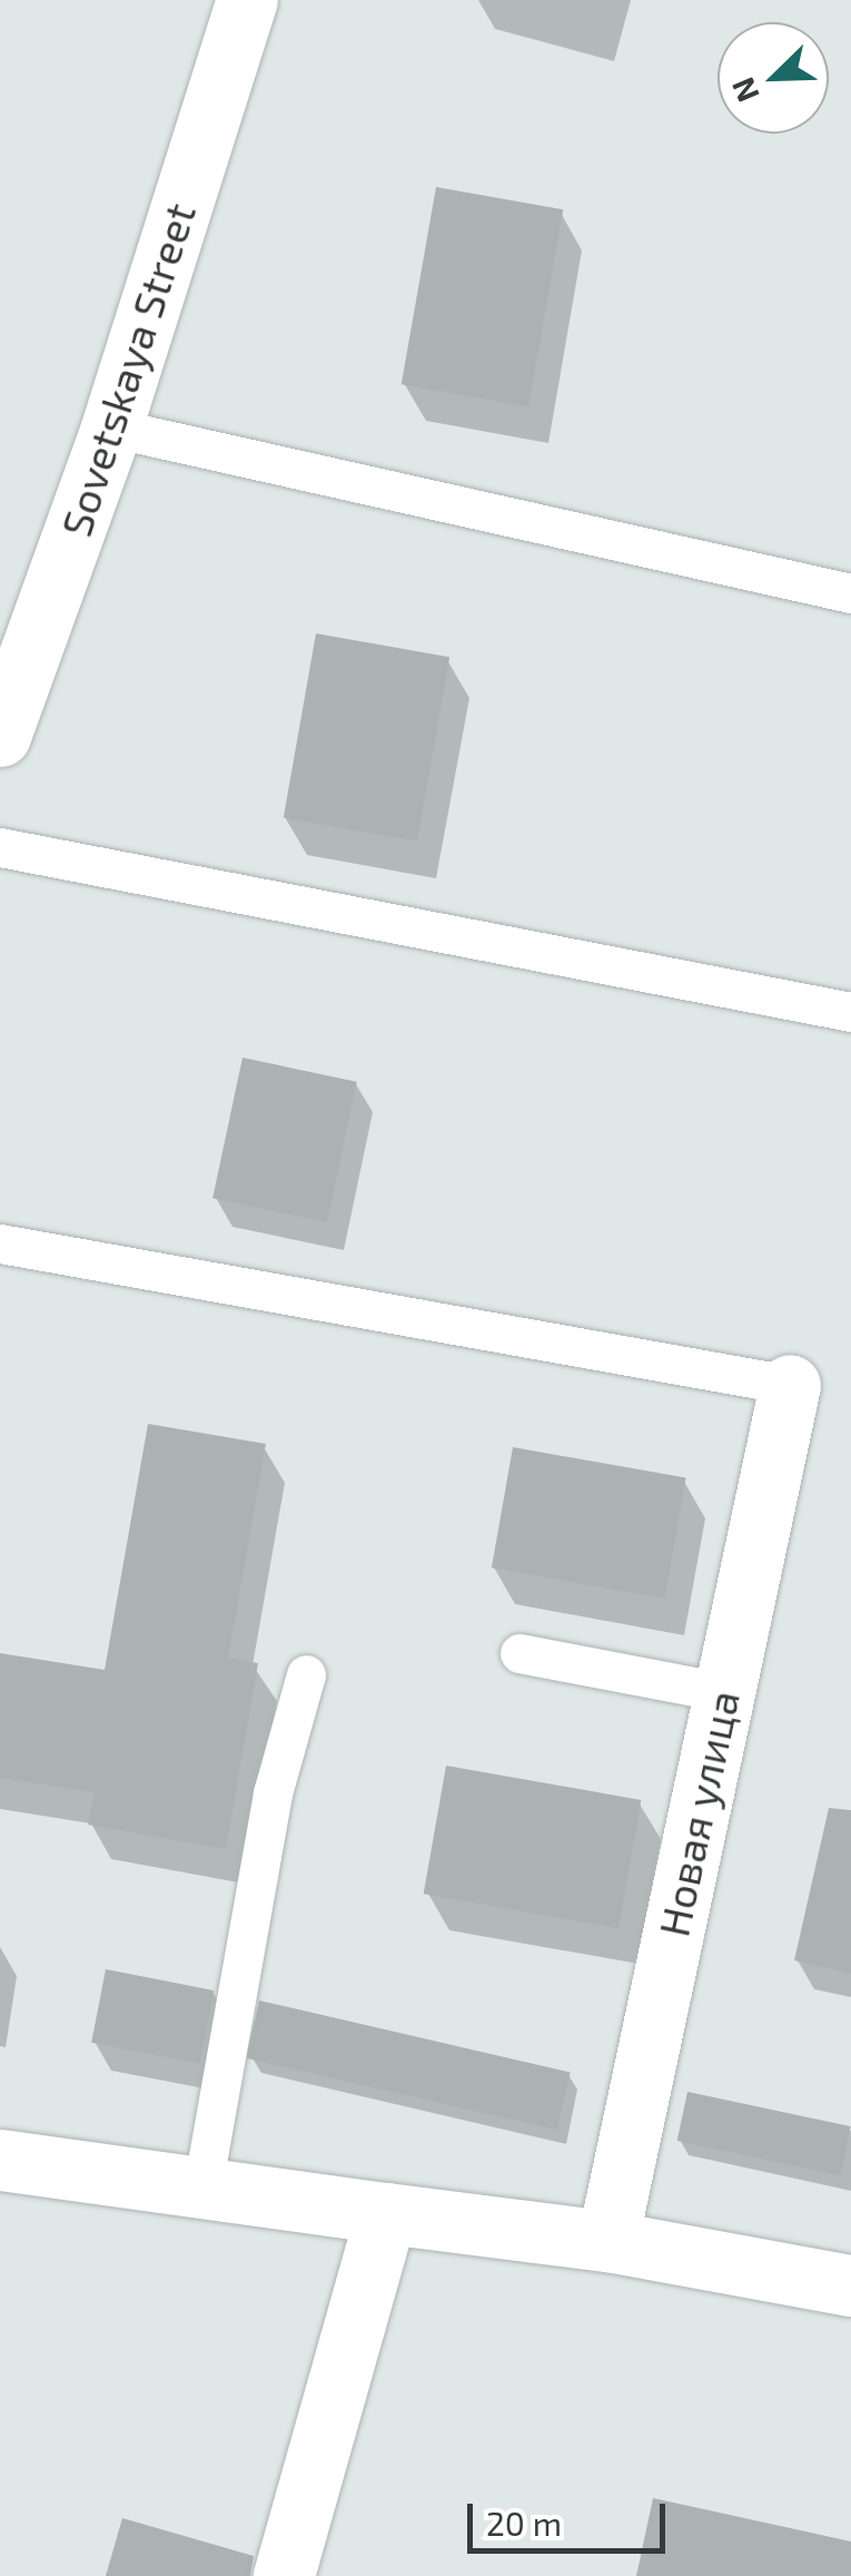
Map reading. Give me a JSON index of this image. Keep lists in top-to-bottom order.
{
  "streets": {
    "street": ["Sovetskaya Street", "Новая улица"]
  },
  "scale_bar": "20 m",
  "north": "bottom left"
}
